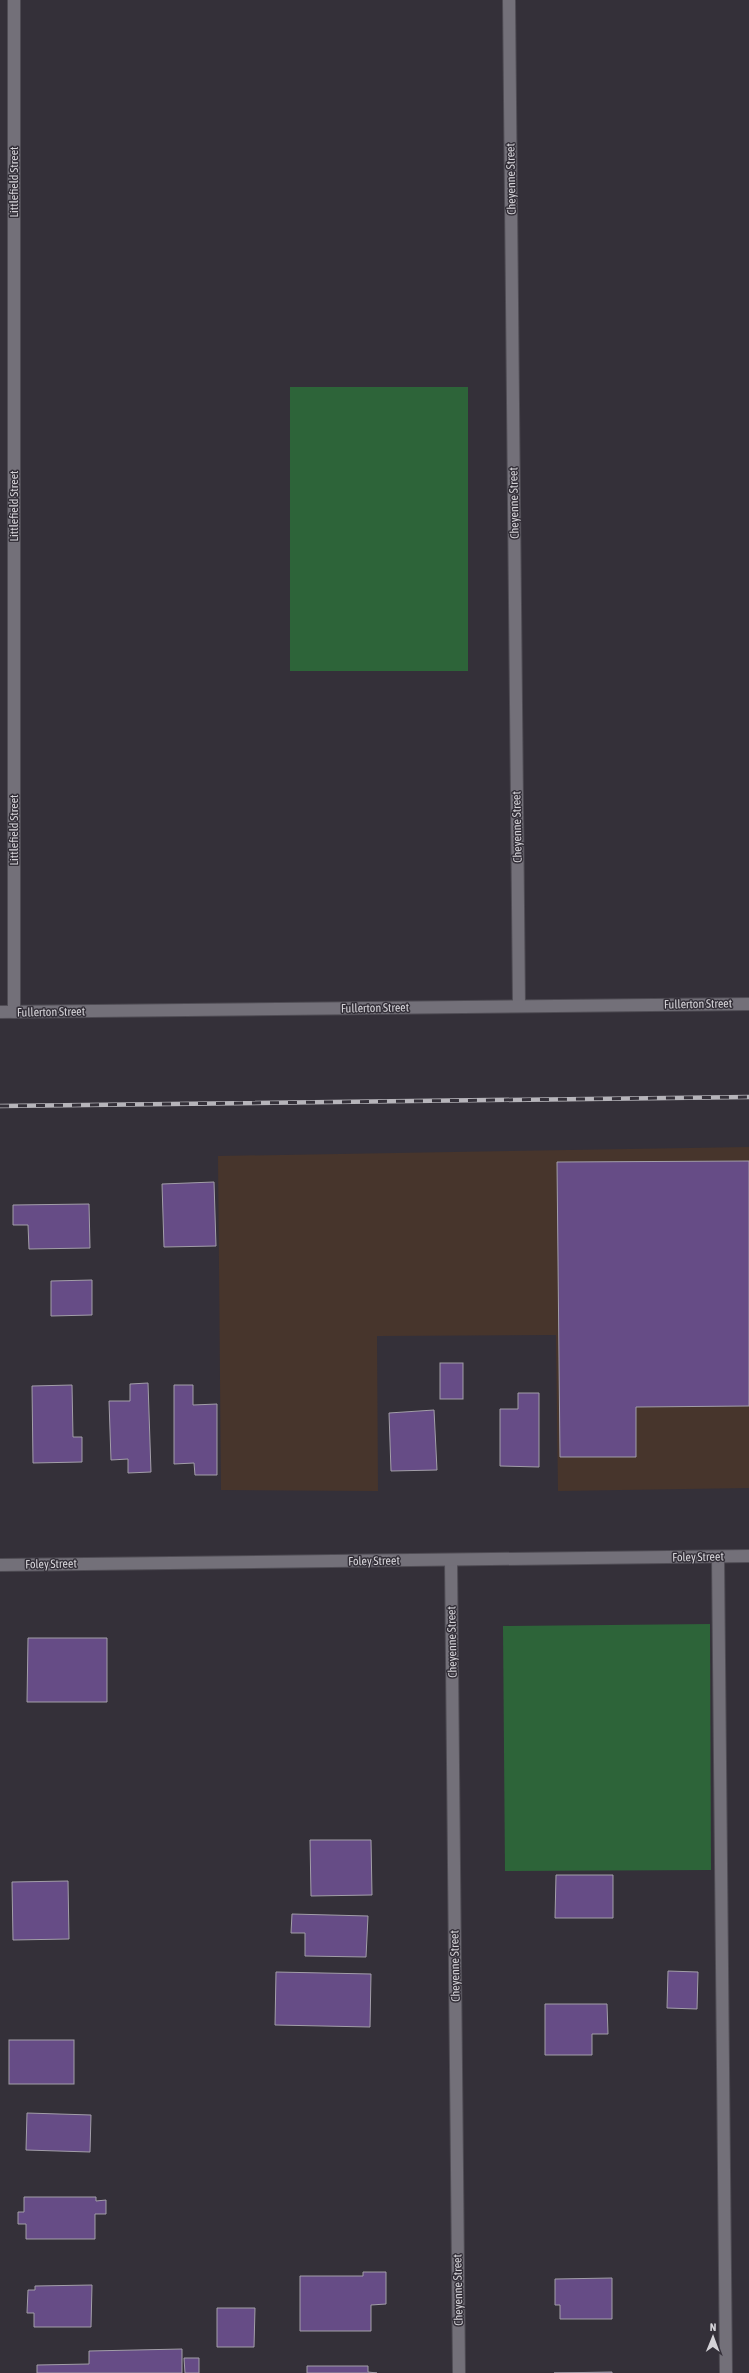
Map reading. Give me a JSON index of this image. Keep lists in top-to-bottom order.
{
  "streets": {
    "street": [
      "Cheyenne Street",
      "Littlefield Street",
      "Fullerton Street",
      "Foley Street"
    ]
  },
  "crossings": [
    ["Cheyenne Street", "Fullerton Street"],
    ["Cheyenne Street", "Foley Street"],
    ["Littlefield Street", "Fullerton Street"]
  ],
  "north": "top"
}
